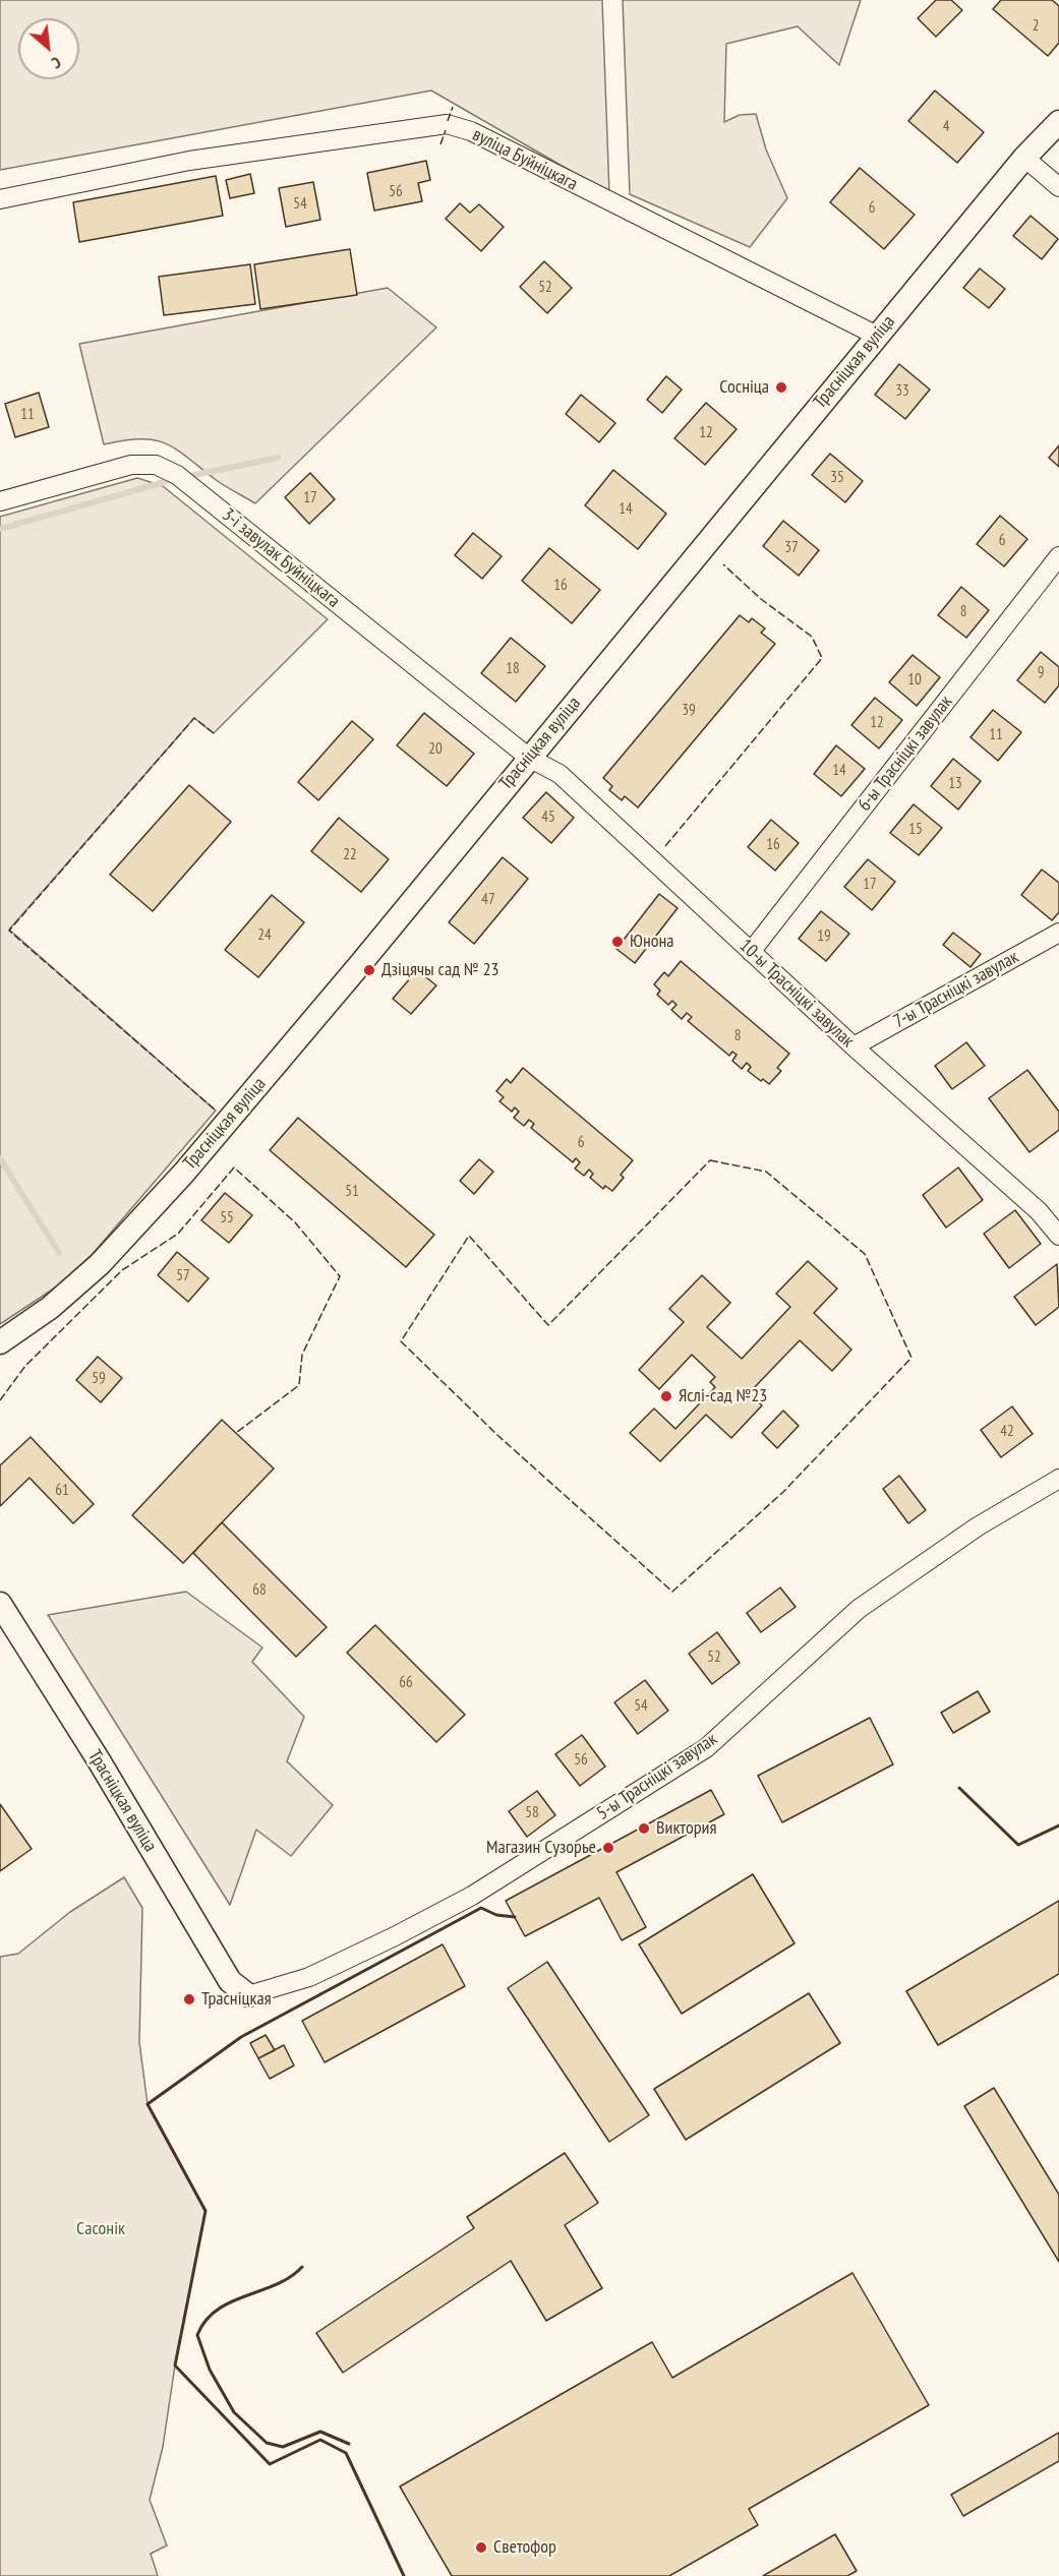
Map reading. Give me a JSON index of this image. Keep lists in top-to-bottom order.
{
  "streets": {
    "street": [
      "вуліца Буйніцкага",
      "Трасніцкая вуліца",
      "3-і завулак Буйніцкага",
      "6-ы Трасніцкі завулак",
      "7-ы Трасніцкі завулак",
      "10-ы Трасніцкі завулак",
      "5-ы Трасніцкі завулак"
    ]
  },
  "crossings": [
    ["вуліца Буйніцкага", "Трасніцкая вуліца"],
    ["Трасніцкая вуліца", "3-і завулак Буйніцкага"],
    ["Трасніцкая вуліца", "10-ы Трасніцкі завулак"],
    ["Трасніцкая вуліца", "5-ы Трасніцкі завулак"],
    ["3-і завулак Буйніцкага", "10-ы Трасніцкі завулак"],
    ["6-ы Трасніцкі завулак", "10-ы Трасніцкі завулак"],
    ["7-ы Трасніцкі завулак", "10-ы Трасніцкі завулак"]
  ],
  "parks": ["Сасонік"],
  "places": [
    "Сосніца",
    "Юнона",
    "Дзіцячы сад № 23",
    "Яслі-сад №23",
    "Виктория",
    "Магазин Сузорье",
    "Трасніцкая",
    "Светофор"
  ],
  "house_numbers": [
    "2",
    "4",
    "56",
    "54",
    "6",
    "52",
    "33",
    "11",
    "12",
    "35",
    "17",
    "14",
    "6",
    "37",
    "16",
    "8",
    "18",
    "9",
    "10",
    "39",
    "12",
    "11",
    "20",
    "14",
    "13",
    "45",
    "15",
    "16",
    "22",
    "17",
    "47",
    "24",
    "19",
    "8",
    "6",
    "51",
    "55",
    "57",
    "59",
    "42",
    "61",
    "68",
    "52",
    "66",
    "54",
    "56",
    "58"
  ],
  "north": "bottom right"
}
